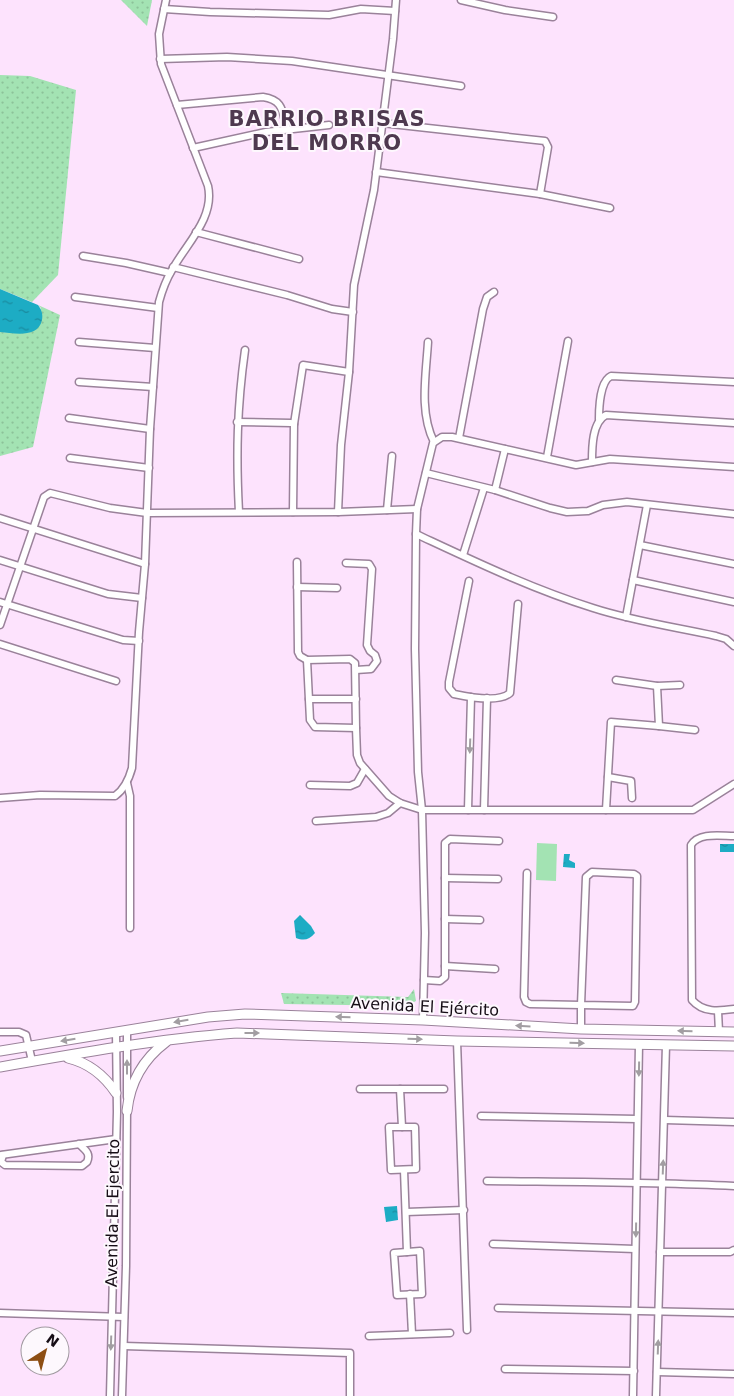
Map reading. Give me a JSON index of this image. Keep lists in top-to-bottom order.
{
  "streets": {
    "street": ["Avenida El Ejército", "Avenida El Ejercito"]
  },
  "crossings": [
    ["Avenida El Ejército", "Avenida El Ejercito"]
  ],
  "districts": ["BARRIO BRISAS DEL MORRO"],
  "north": "top right"
}
